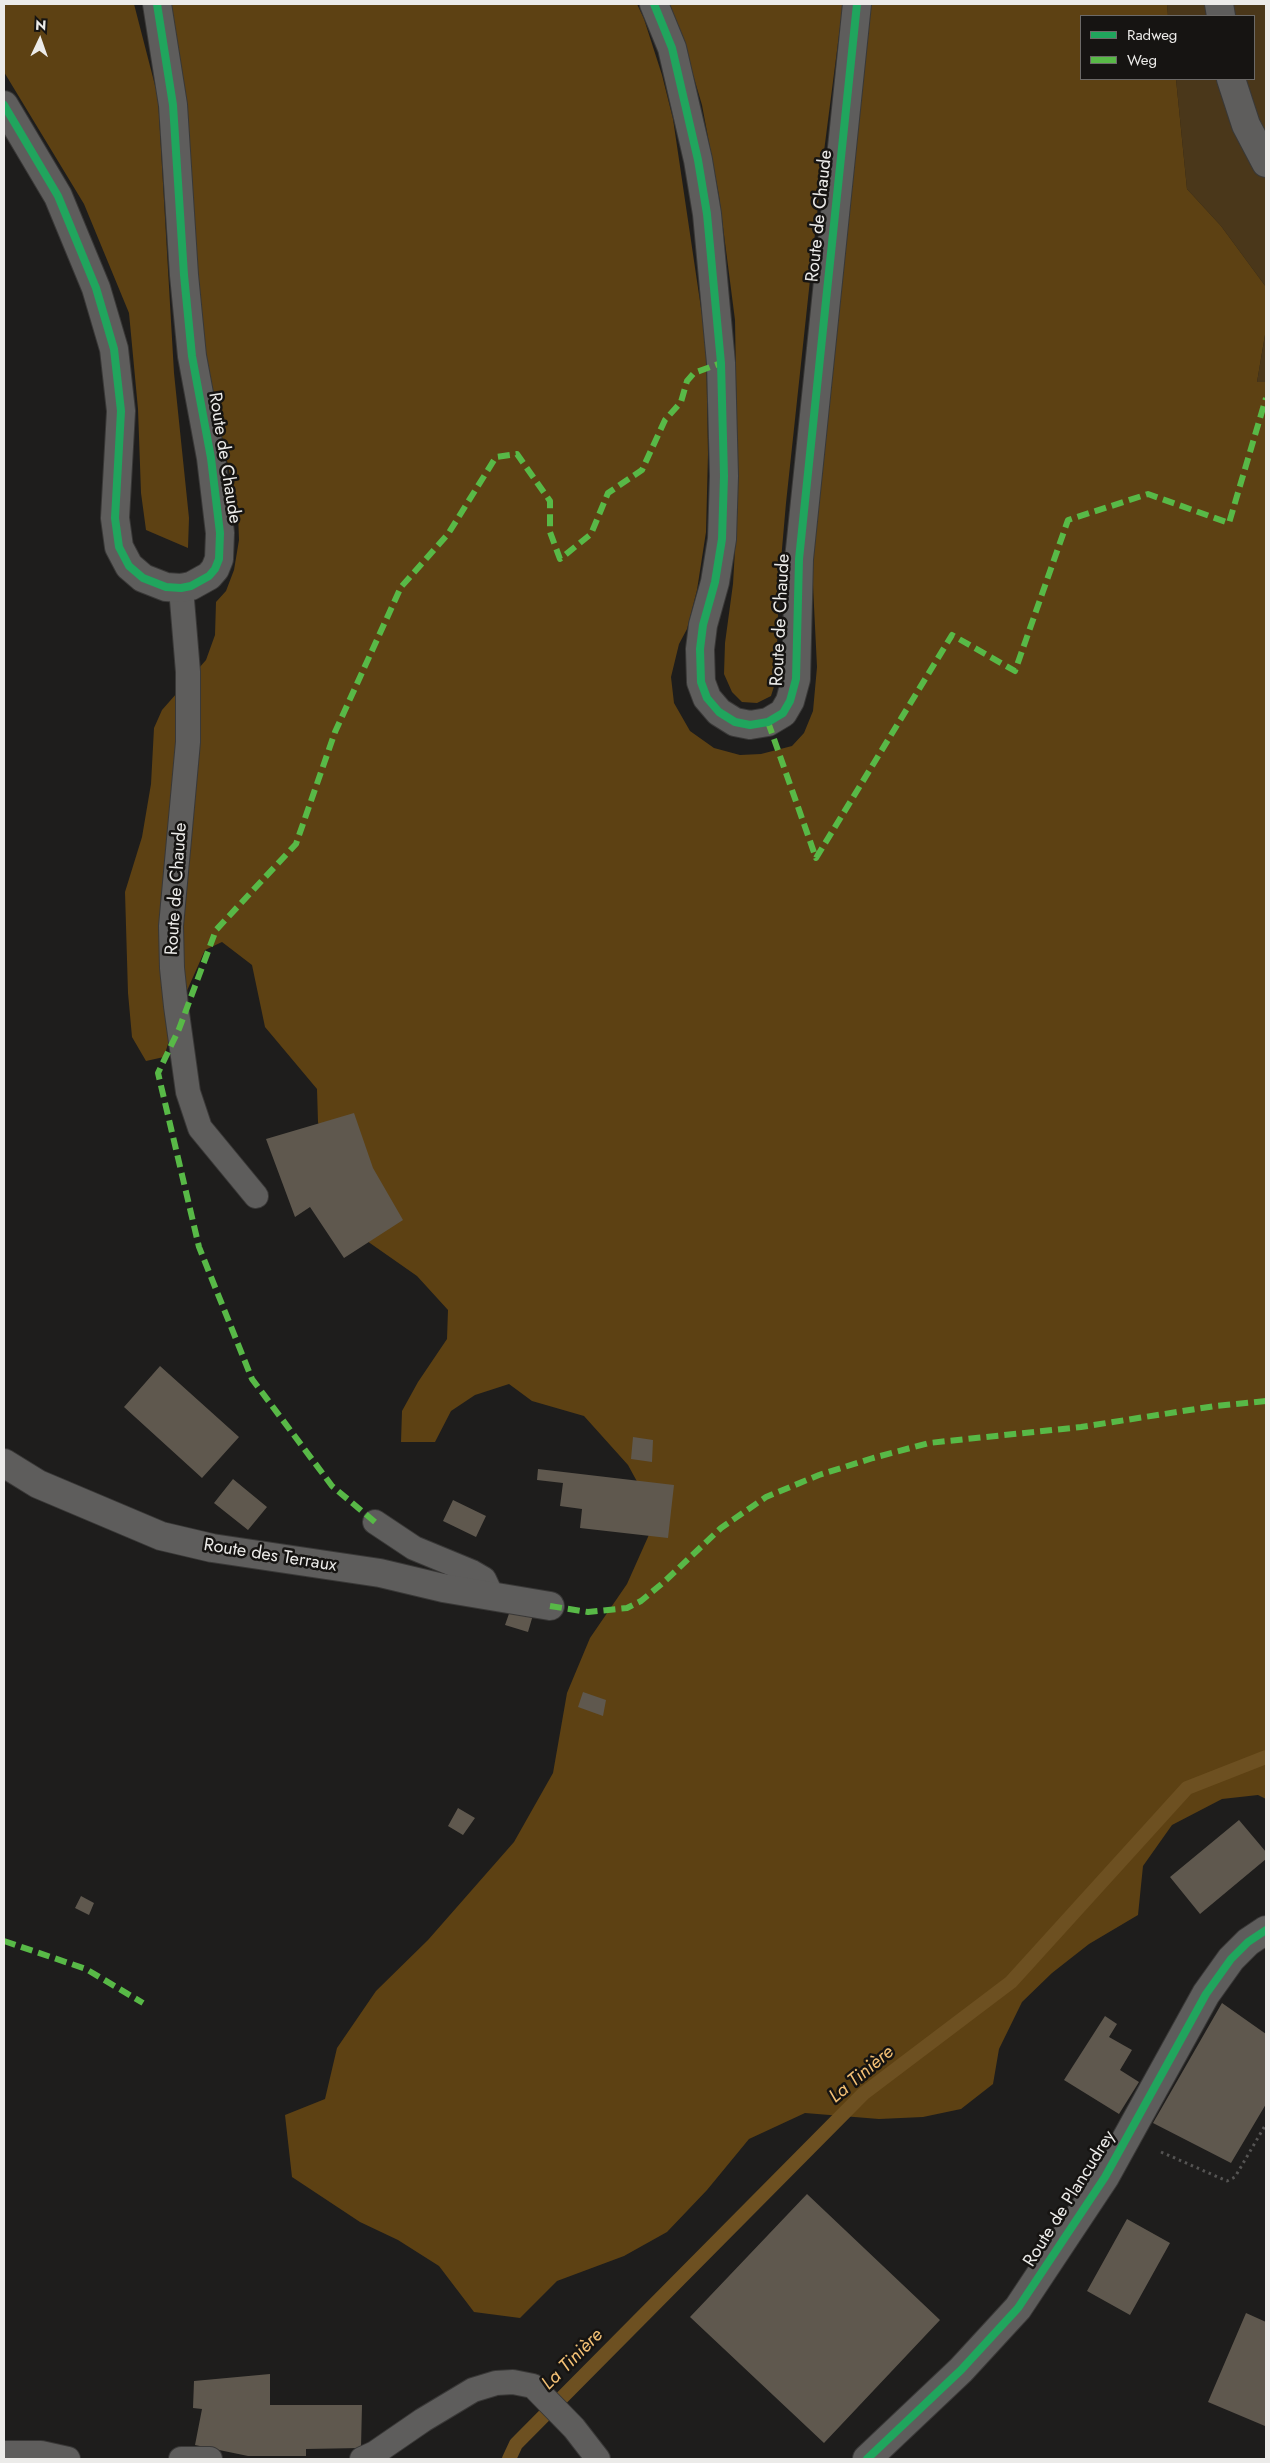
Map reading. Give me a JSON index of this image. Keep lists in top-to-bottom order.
{
  "streets": {
    "street": ["Route de Chaude", "Route des Terraux", "Route de Plancudrey"]
  },
  "water": ["La Tinière"],
  "legend": ["Radweg", "Weg"],
  "north": "top"
}
